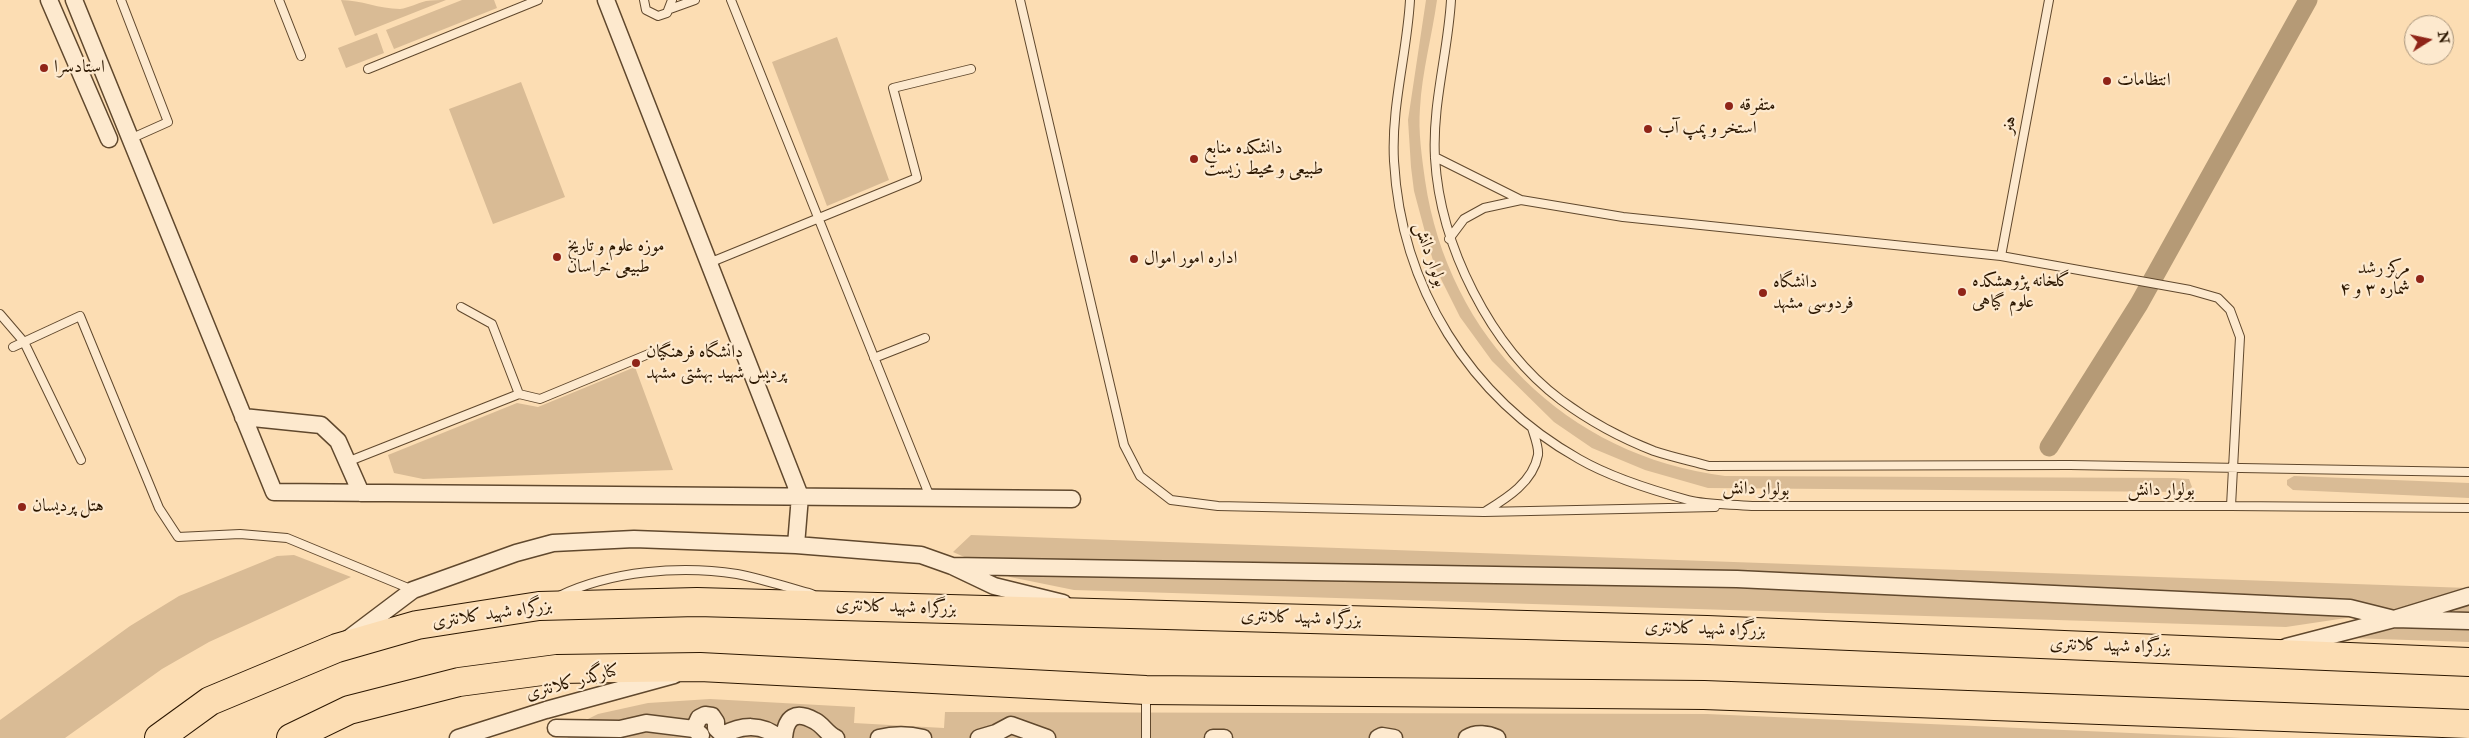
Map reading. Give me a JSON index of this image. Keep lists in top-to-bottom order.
{
  "streets": {
    "highway": ["بزرگراه شهید کلانتری"],
    "street": ["کنارگذر کلانتری"],
    "lane": ["هنر", "بولوار دانش"]
  },
  "places": [
    "استادسرا",
    "انتظامات",
    "متفرقه",
    "استخر و پمپ آب",
    "دانشکده منابع طبیعی و محیط زیست",
    "موزه علوم و تاریخ طبیعی خراسان",
    "اداره امور اموال",
    "مرکز رشد شماره ۳ و ۴",
    "گلخانه پژوهشکده علوم گیاهی",
    "دانشگاه فردوسی مشهد",
    "دانشگاه فرهنگیان پردیس شهید بهشتی مشهد",
    "هتل پردیسان"
  ],
  "north": "right"
}
